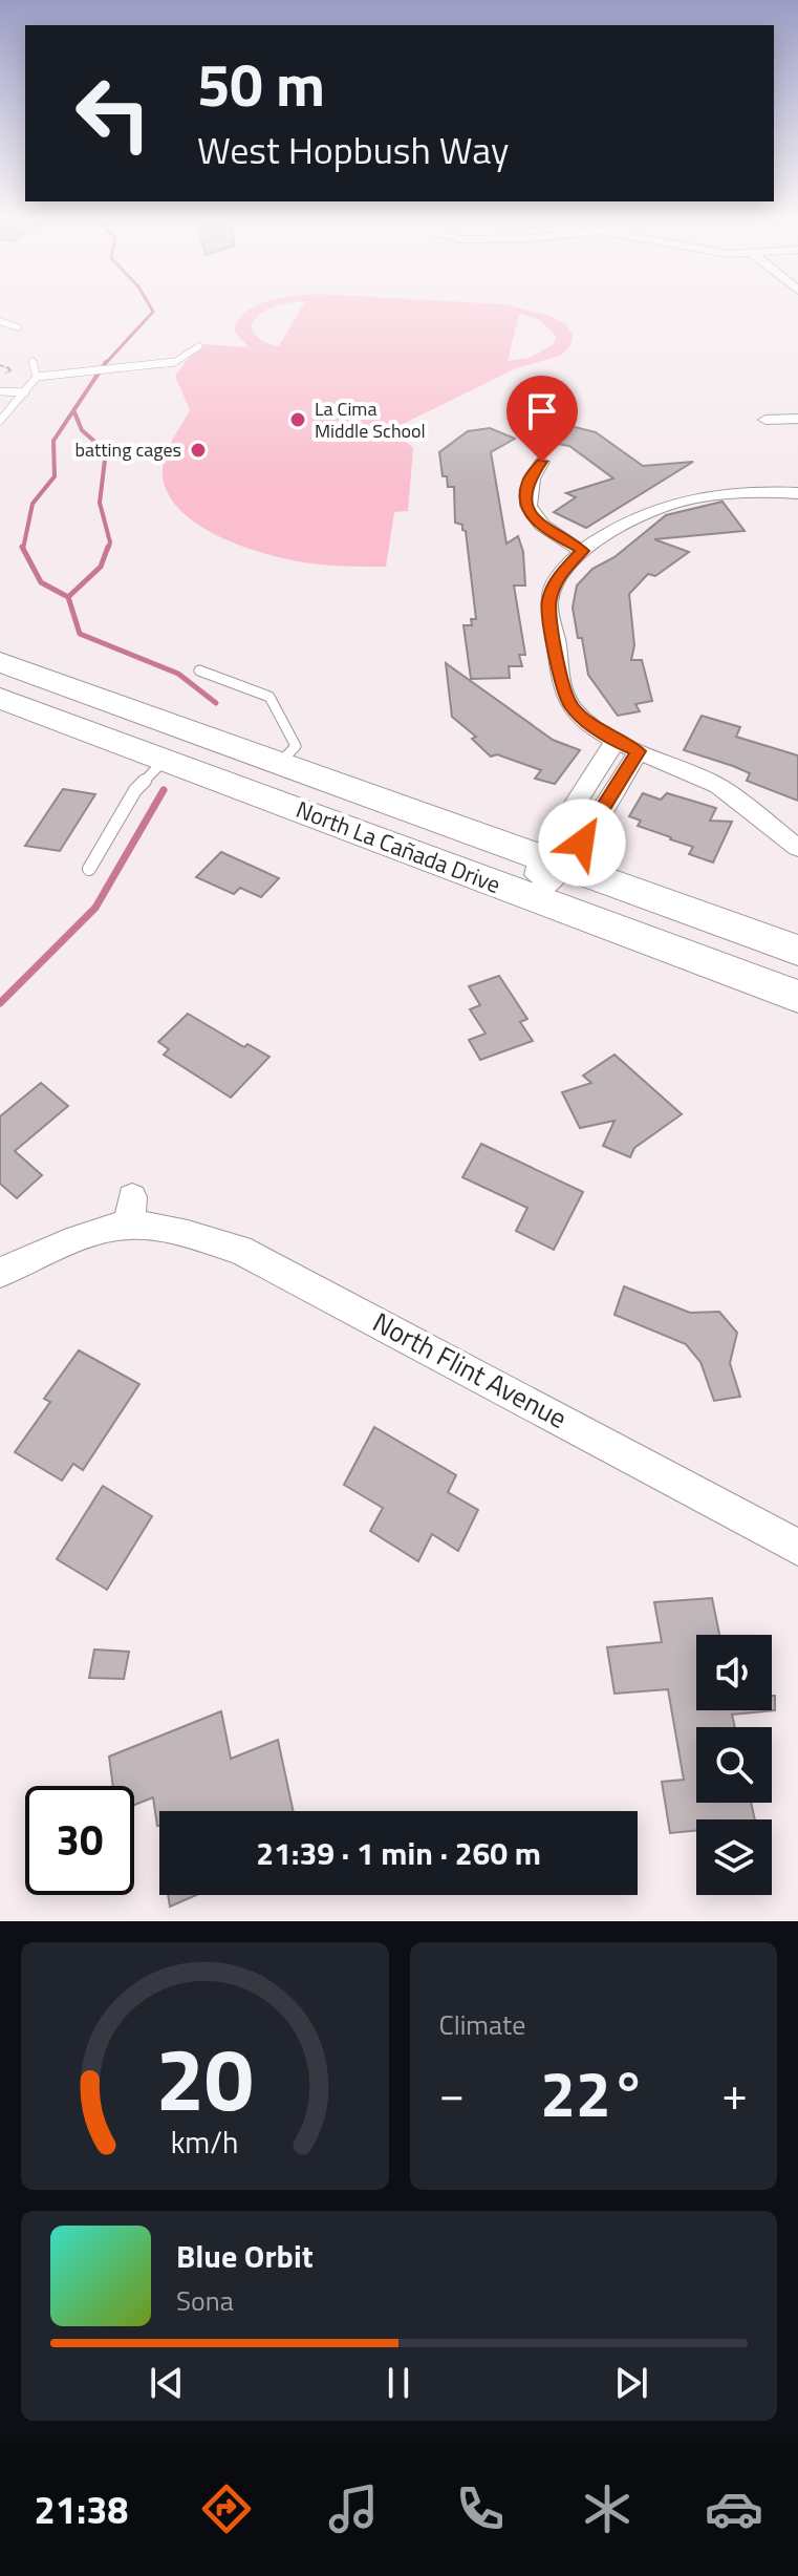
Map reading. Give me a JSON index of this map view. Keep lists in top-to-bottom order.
{
  "streets": {
    "main road": ["North La Cañada Drive"],
    "street": ["North Flint Avenue"]
  },
  "places": ["La Cima Middle School", "batting cages"],
  "page": {
    "turn": ["50 m", "West Hopbush Way"],
    "limit": "30",
    "trip": "21:39 · 1 min · 260 m",
    "tile": "Climate",
    "heat": ["−", "22°", "+"],
    "song": ["Blue Orbit", "Sona"],
    "tabs": "21:38",
    "gauge": ["20", "km/h"]
  }
}
